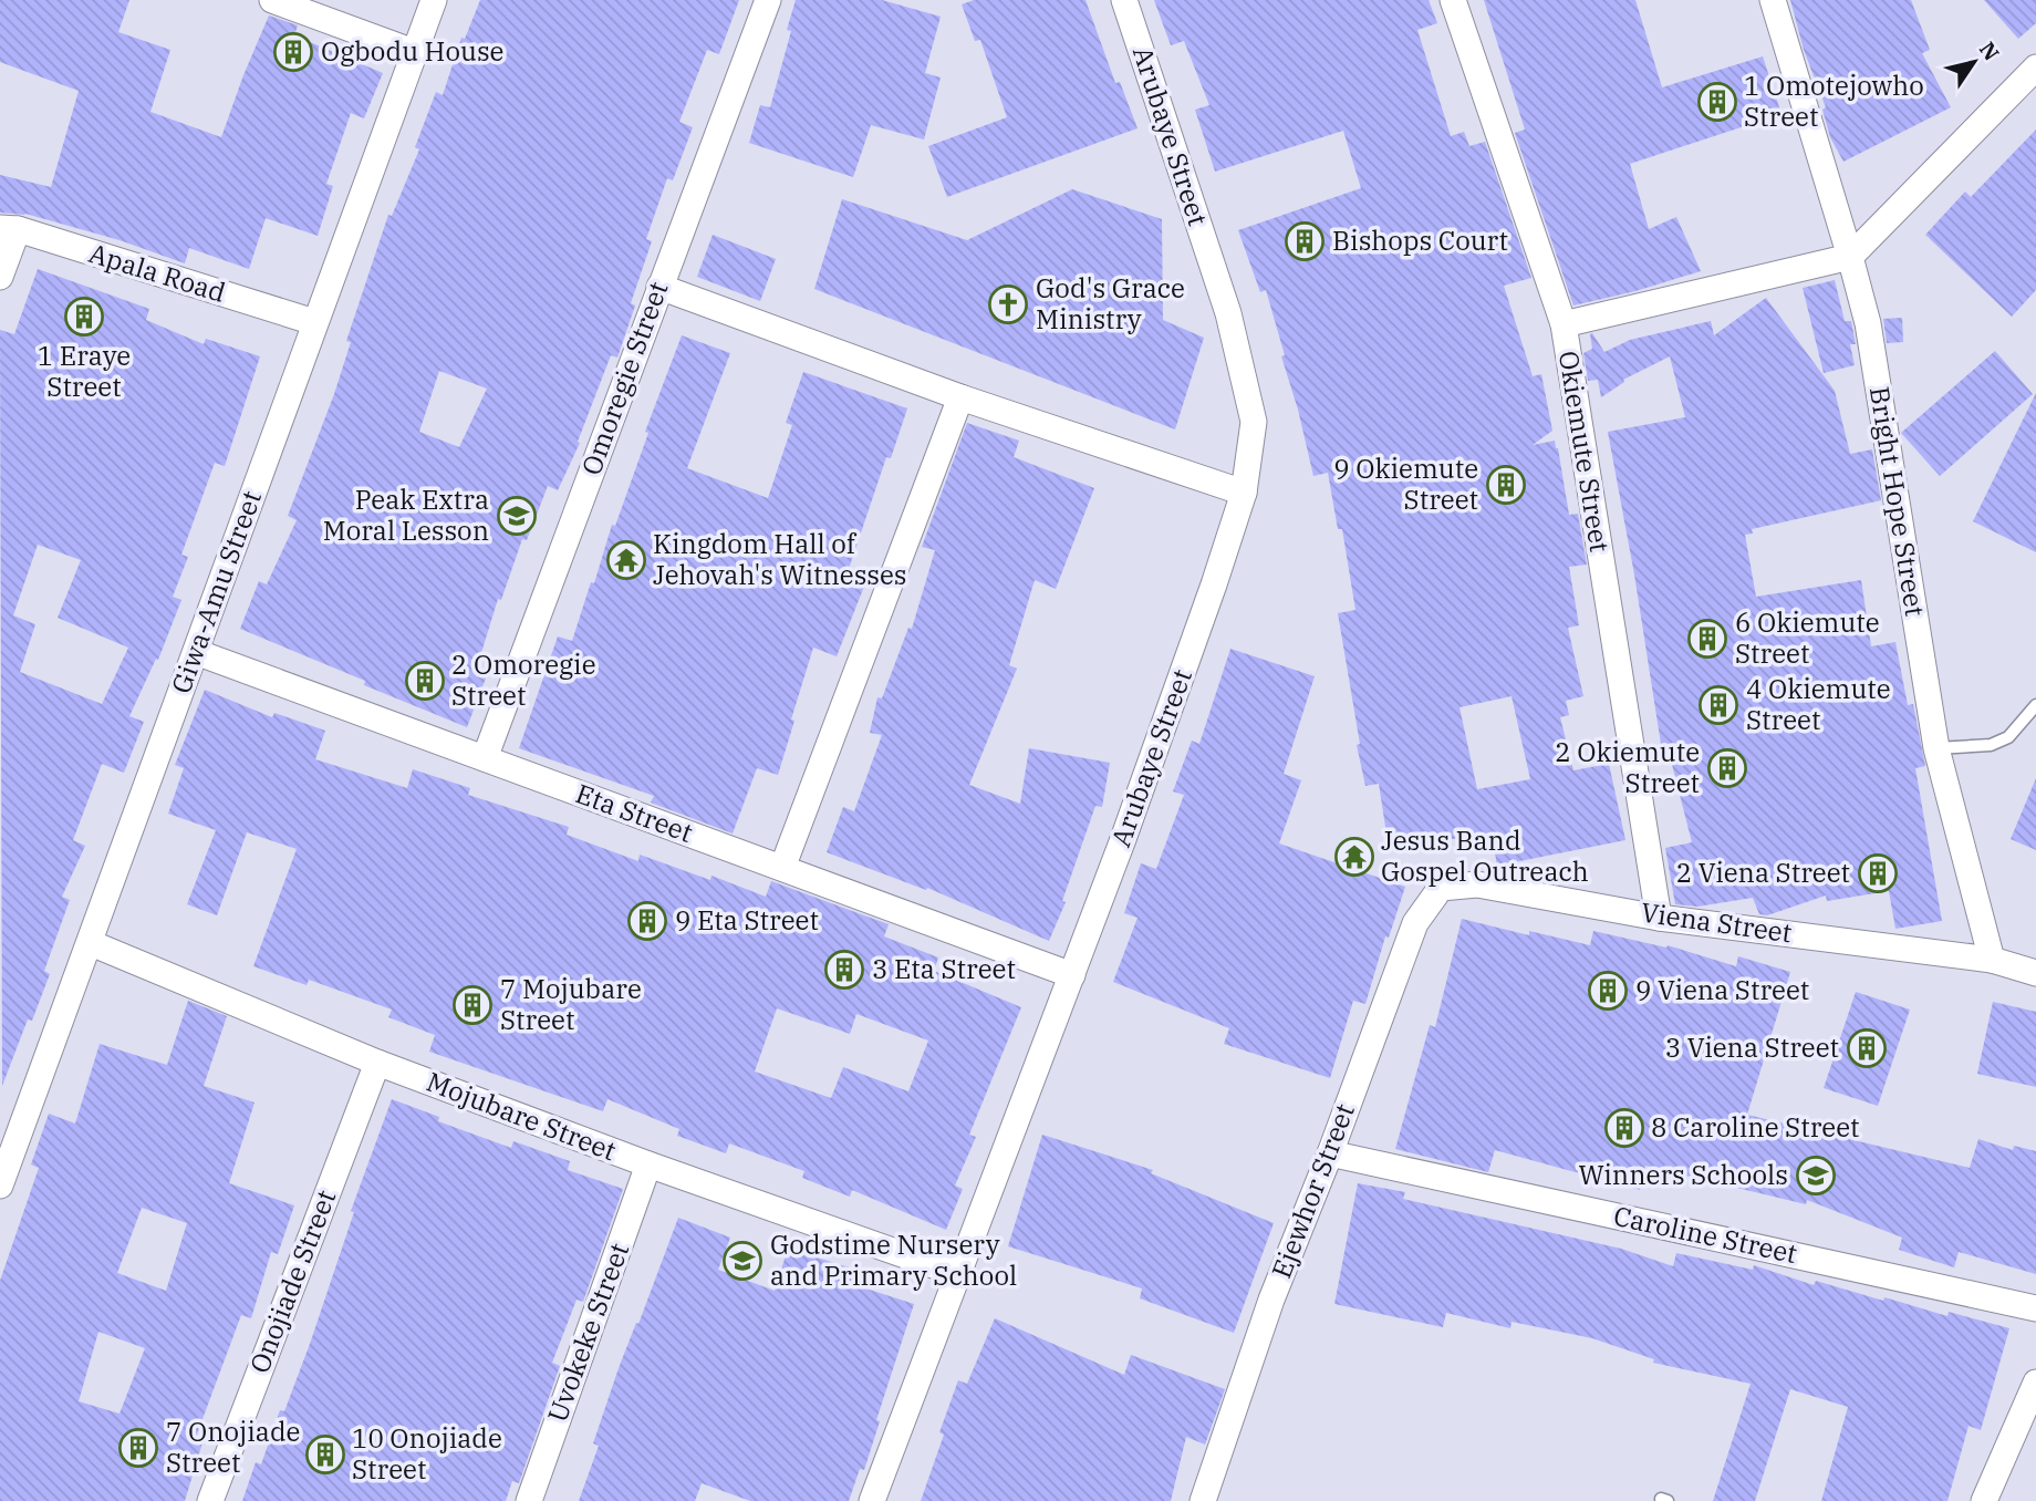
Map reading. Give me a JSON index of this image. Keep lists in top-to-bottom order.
{
  "streets": {
    "street": [
      "Arubaye Street",
      "Apala Road",
      "Omoregie Street",
      "Okiemute Street",
      "Bright Hope Street",
      "Giwa-Amu Street",
      "Eta Street",
      "Viena Street",
      "Mojubare Street",
      "Ejewhor Street",
      "Caroline Street",
      "Onojiade Street",
      "Uvokeke Street"
    ]
  },
  "crossings": [
    ["Arubaye Street", "Eta Street"],
    ["Arubaye Street", "Mojubare Street"],
    ["Apala Road", "Giwa-Amu Street"],
    ["Omoregie Street", "Eta Street"],
    ["Okiemute Street", "Viena Street"],
    ["Bright Hope Street", "Viena Street"],
    ["Giwa-Amu Street", "Eta Street"],
    ["Giwa-Amu Street", "Mojubare Street"],
    ["Viena Street", "Ejewhor Street"],
    ["Mojubare Street", "Onojiade Street"],
    ["Mojubare Street", "Uvokeke Street"],
    ["Ejewhor Street", "Caroline Street"]
  ],
  "places": {
    "building": [
      "Ogbodu House",
      "1 Omotejowho Street",
      "Bishops Court",
      "1 Eraye Street",
      "9 Okiemute Street",
      "6 Okiemute Street",
      "2 Omoregie Street",
      "4 Okiemute Street",
      "2 Okiemute Street",
      "2 Viena Street",
      "9 Eta Street",
      "3 Eta Street",
      "9 Viena Street",
      "7 Mojubare Street",
      "3 Viena Street",
      "8 Caroline Street",
      "7 Onojiade Street",
      "10 Onojiade Street"
    ],
    "church": ["God's Grace Ministry"],
    "school or university": ["Peak Extra Moral Lesson", "Winners Schools", "Godstime Nursery and Primary School"],
    "temple": ["Kingdom Hall of Jehovah's Witnesses", "Jesus Band Gospel Outreach"]
  },
  "north": "top right"
}
